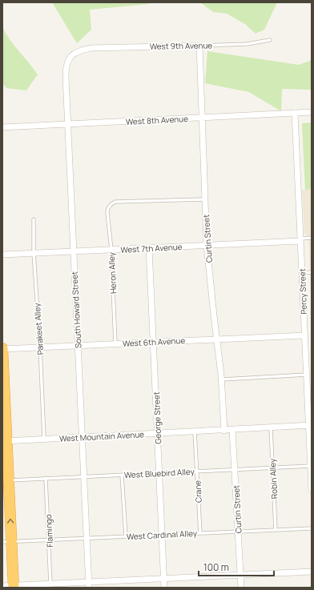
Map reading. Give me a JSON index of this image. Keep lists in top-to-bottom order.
{
  "streets": {
    "street": [
      "West 9th Avenue",
      "West 8th Avenue",
      "Curtin Street",
      "West 7th Avenue",
      "Percy Street",
      "South Howard Street",
      "West 6th Avenue",
      "George Street",
      "West Mountain Avenue"
    ],
    "lane": [
      "Heron Alley",
      "Parakeet Alley",
      "West Bluebird Alley",
      "Robin Alley",
      "Crane",
      "Flamingo",
      "West Cardinal Alley"
    ]
  },
  "crossings": [
    ["West 9th Avenue", "Curtin Street"],
    ["West 9th Avenue", "South Howard Street"],
    ["West 8th Avenue", "Curtin Street"],
    ["West 8th Avenue", "Percy Street"],
    ["West 8th Avenue", "South Howard Street"],
    ["Curtin Street", "West 7th Avenue"],
    ["Curtin Street", "Heron Alley"],
    ["Curtin Street", "West 6th Avenue"],
    ["Curtin Street", "West Mountain Avenue"],
    ["Curtin Street", "West Bluebird Alley"],
    ["Curtin Street", "West Cardinal Alley"],
    ["West 7th Avenue", "Heron Alley"],
    ["West 7th Avenue", "Percy Street"],
    ["West 7th Avenue", "South Howard Street"],
    ["West 7th Avenue", "Parakeet Alley"],
    ["West 7th Avenue", "George Street"],
    ["Heron Alley", "West 6th Avenue"],
    ["Percy Street", "West 6th Avenue"],
    ["Percy Street", "West Mountain Avenue"],
    ["Percy Street", "West Bluebird Alley"],
    ["South Howard Street", "West 6th Avenue"],
    ["South Howard Street", "West Mountain Avenue"],
    ["South Howard Street", "West Bluebird Alley"],
    ["South Howard Street", "West Cardinal Alley"],
    ["Parakeet Alley", "West 6th Avenue"],
    ["Parakeet Alley", "West Mountain Avenue"],
    ["West 6th Avenue", "George Street"],
    ["George Street", "West Mountain Avenue"],
    ["George Street", "West Bluebird Alley"],
    ["George Street", "West Cardinal Alley"],
    ["West Mountain Avenue", "Robin Alley"],
    ["West Mountain Avenue", "Crane"],
    ["West Bluebird Alley", "Robin Alley"],
    ["West Bluebird Alley", "Crane"],
    ["West Bluebird Alley", "Flamingo"],
    ["Robin Alley", "West Cardinal Alley"],
    ["Crane", "West Cardinal Alley"],
    ["Flamingo", "West Cardinal Alley"]
  ],
  "scale_bar": "100 m"
}
